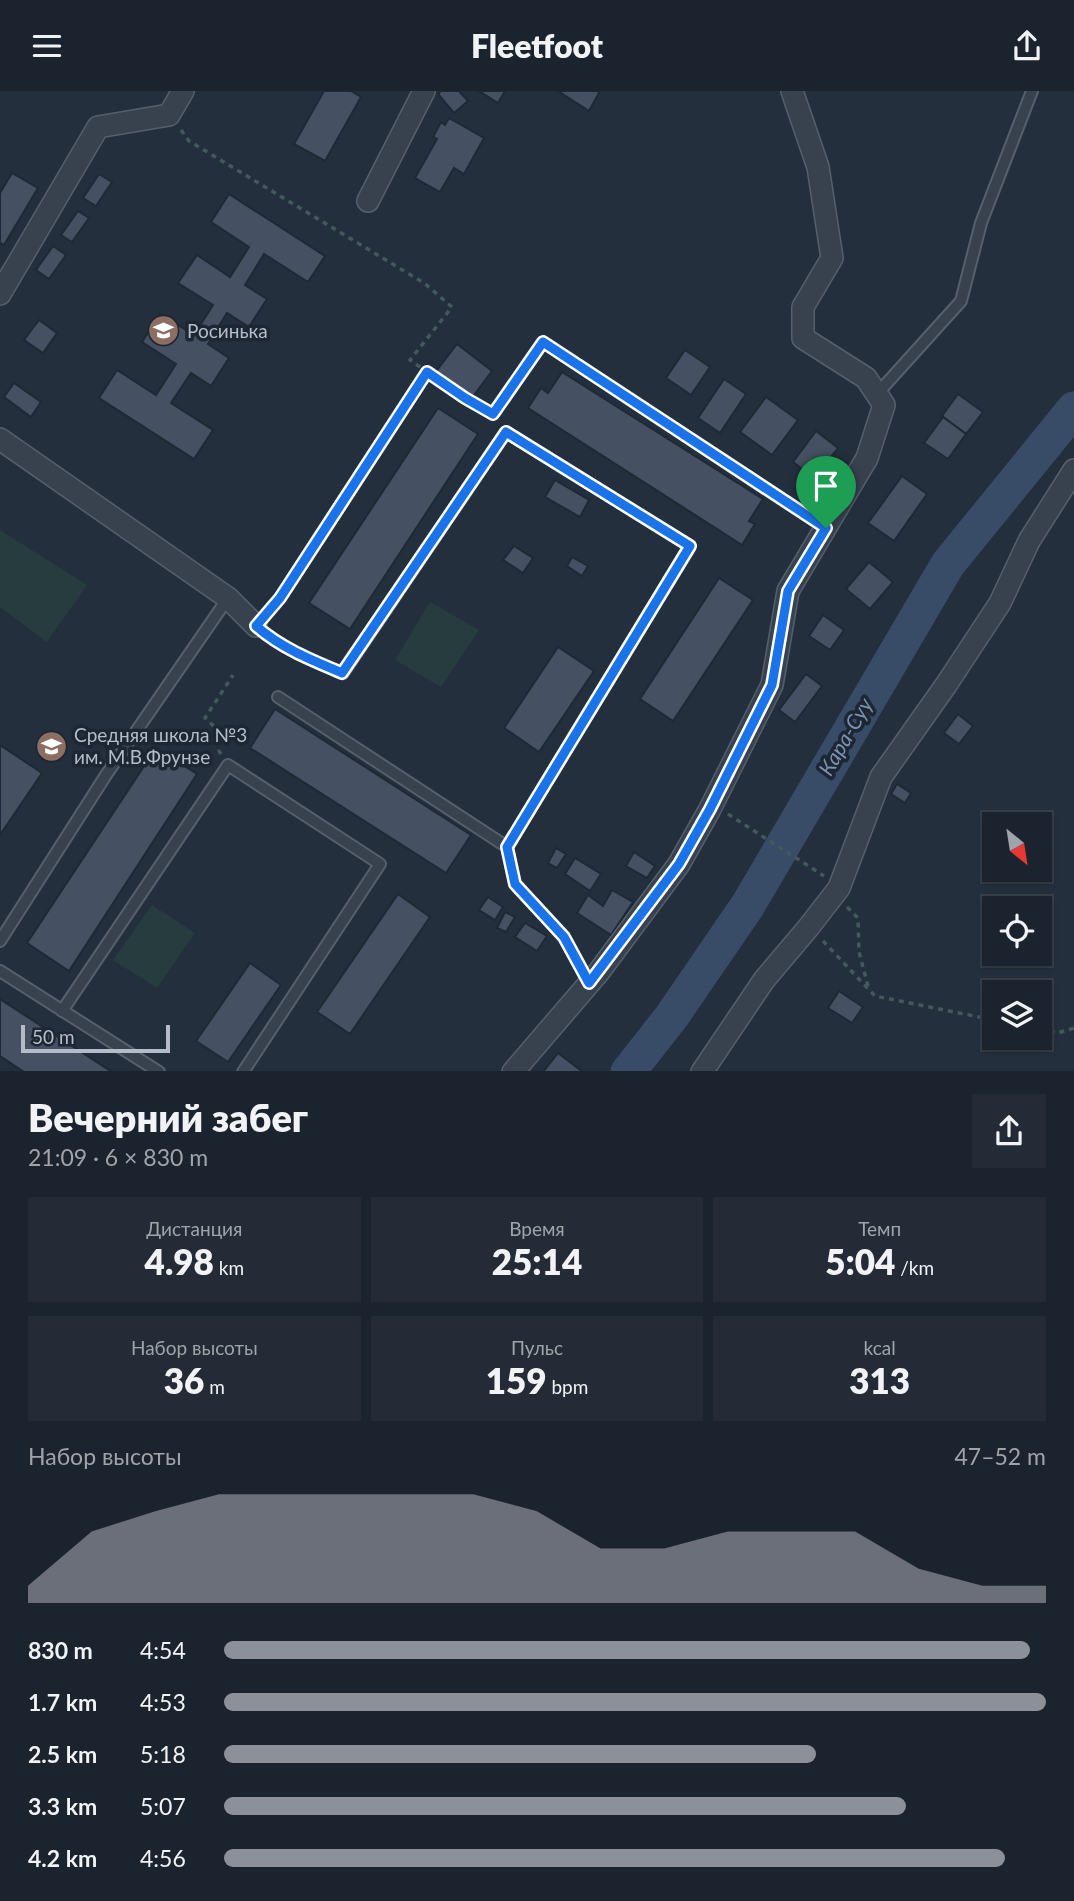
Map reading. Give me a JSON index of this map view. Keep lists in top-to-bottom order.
{
  "water": ["Кара-Суу"],
  "places": {
    "school or university": ["Росинька", "Средняя школа №3 им. М.В.Фрунзе"]
  },
  "scale_bar": "50 m",
  "north": "bottom right",
  "page": {
    "header": "Fleetfoot",
    "scale": "50 m",
    "heading": ["Вечерний забег", "21:09 · 6 × 830 m"],
    "stats": [
      ["Дистанция", "4.98 km"],
      ["Время", "25:14"],
      ["Темп", "5:04 /km"],
      ["Набор высоты", "36 m"],
      ["Пульс", "159 bpm"],
      ["kcal", "313"]
    ],
    "chart": ["Набор высоты", "47–52 m"],
    "list": [
      {
        "name": "830 m",
        "note": "4:54"
      },
      {
        "name": "1.7 km",
        "note": "4:53"
      },
      {
        "name": "2.5 km",
        "note": "5:18"
      },
      {
        "name": "3.3 km",
        "note": "5:07"
      },
      {
        "name": "4.2 km",
        "note": "4:56"
      }
    ]
  }
}
